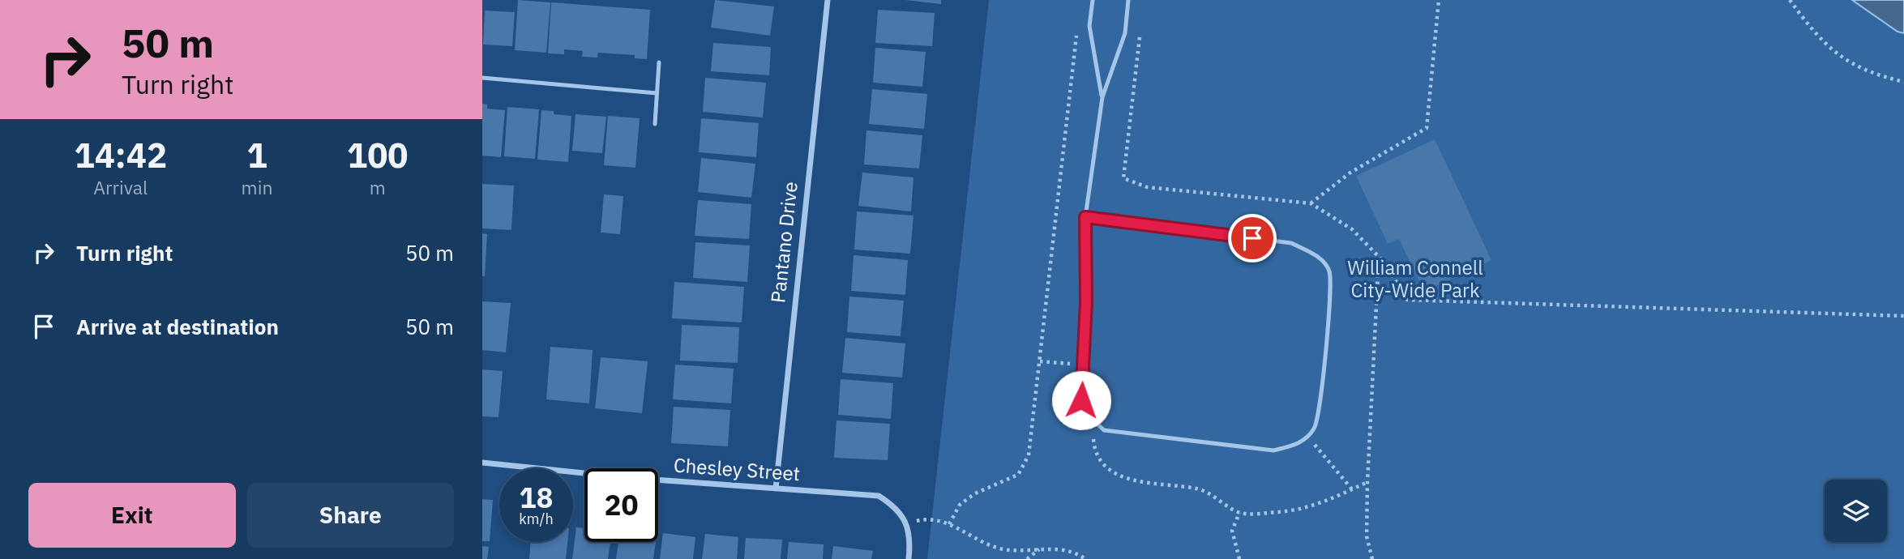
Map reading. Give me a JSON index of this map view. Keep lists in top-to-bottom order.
{
  "streets": {
    "street": ["Pantano Drive", "Chesley Street"]
  },
  "crossings": [
    ["Pantano Drive", "Chesley Street"]
  ],
  "parks": ["William Connell City-Wide Park"],
  "page": {
    "turn": ["50 m", "Turn right"],
    "eta": [
      "14:42",
      "Arrival",
      "1",
      "min",
      "100",
      "m"
    ],
    "list": [
      {
        "name": "Turn right",
        "value": "50 m"
      },
      {
        "name": "Arrive at destination",
        "value": "50 m"
      }
    ],
    "speed": "18 km/h",
    "limit": "20",
    "buttons": ["Exit", "Share"]
  }
}
